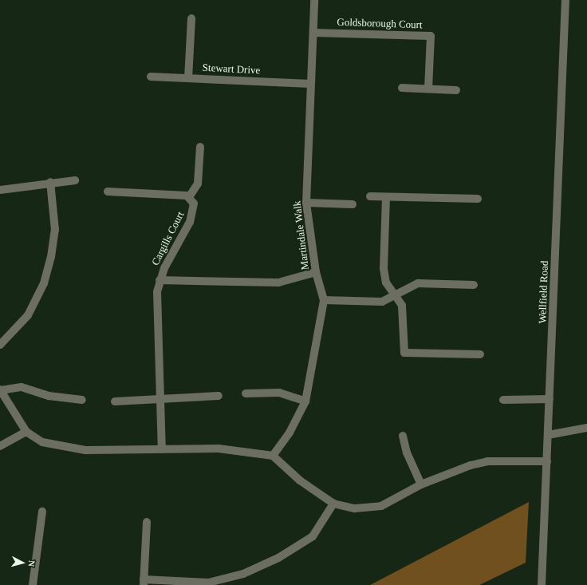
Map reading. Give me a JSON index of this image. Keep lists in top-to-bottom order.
{
  "streets": {
    "street": [
      "Goldsborough Court",
      "Stewart Drive",
      "Martindale Walk",
      "Cargills Court",
      "Wellfield Road"
    ]
  },
  "crossings": [
    ["Goldsborough Court", "Martindale Walk"],
    ["Stewart Drive", "Martindale Walk"]
  ],
  "north": "right"
}
